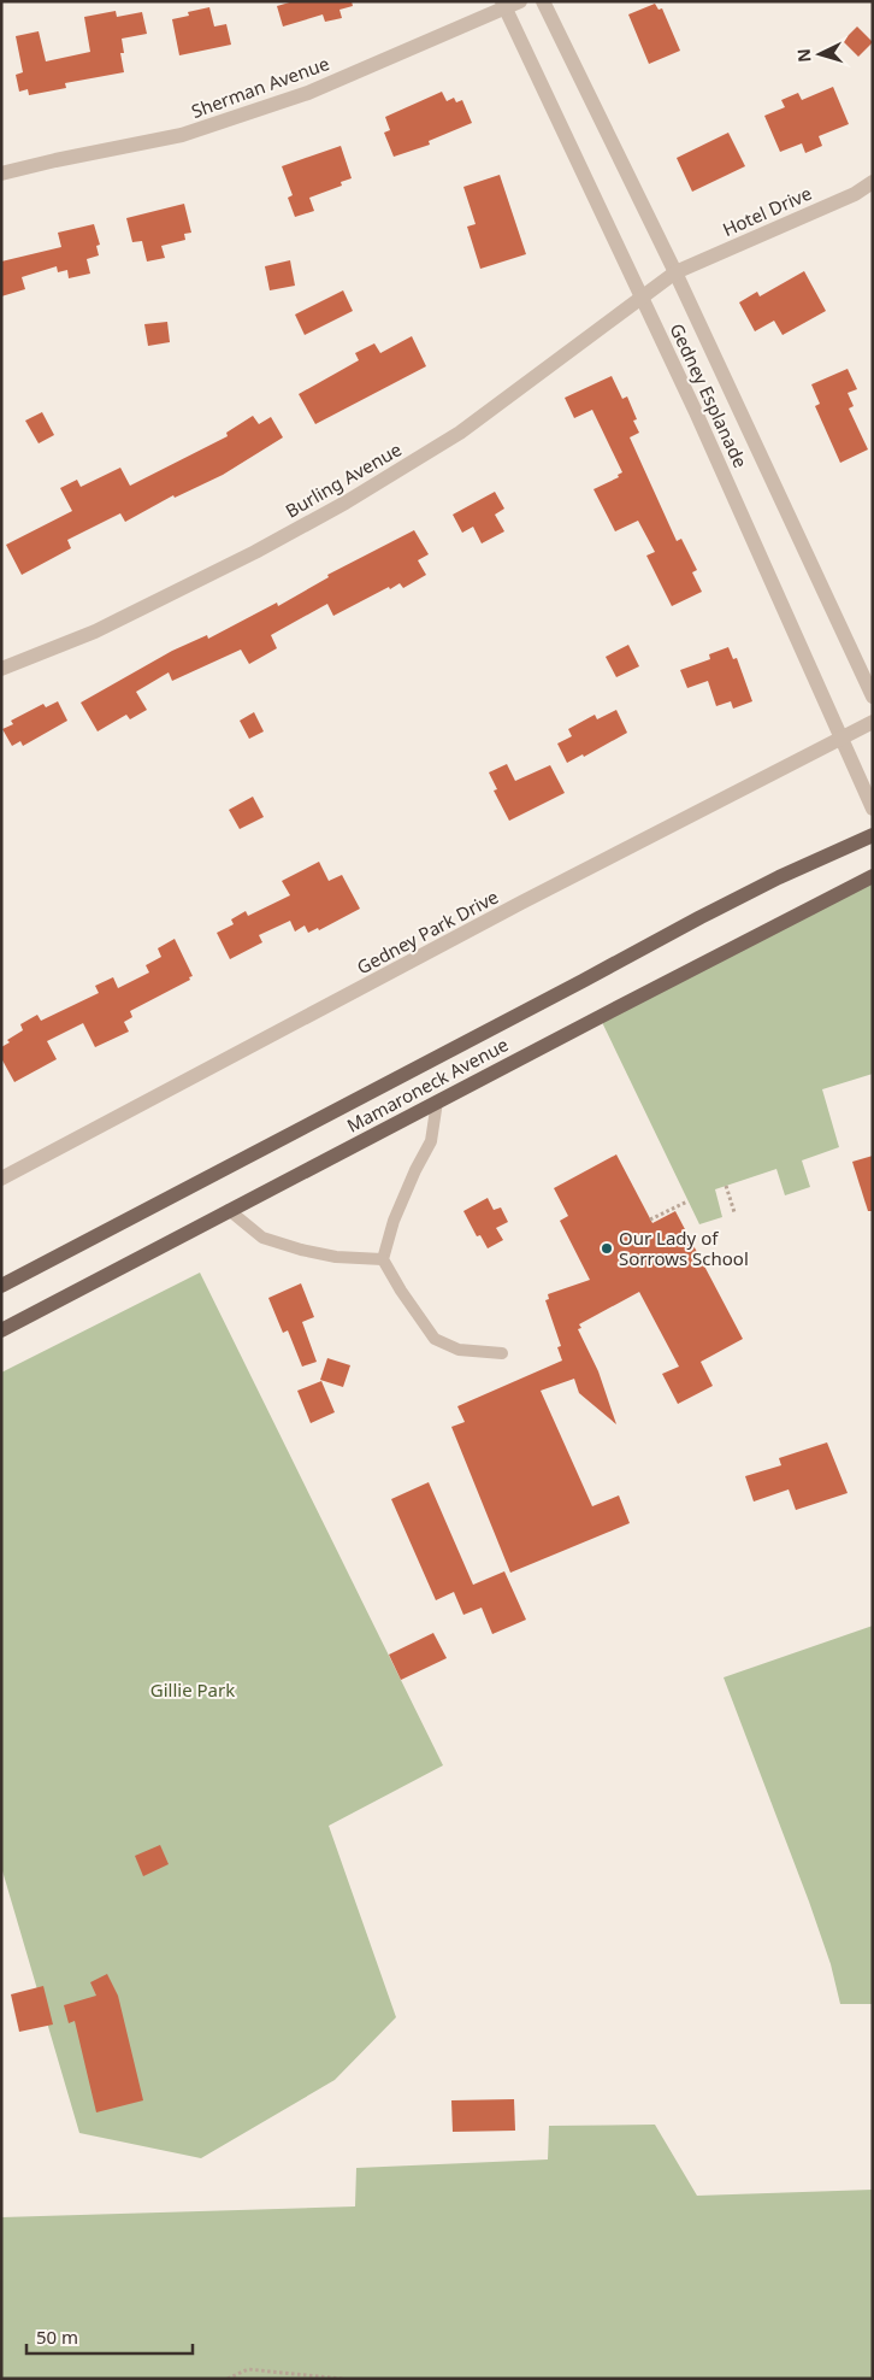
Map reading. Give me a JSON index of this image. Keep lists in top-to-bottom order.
{
  "streets": {
    "main road": ["Mamaroneck Avenue"],
    "street": [
      "Sherman Avenue",
      "Hotel Drive",
      "Gedney Esplanade",
      "Burling Avenue",
      "Gedney Park Drive"
    ]
  },
  "crossings": [
    ["Sherman Avenue", "Gedney Esplanade"],
    ["Hotel Drive", "Gedney Esplanade"],
    ["Hotel Drive", "Burling Avenue"],
    ["Gedney Esplanade", "Burling Avenue"],
    ["Gedney Esplanade", "Gedney Park Drive"]
  ],
  "parks": ["Gillie Park"],
  "places": ["Our Lady of Sorrows School"],
  "scale_bar": "50 m",
  "north": "left"
}
